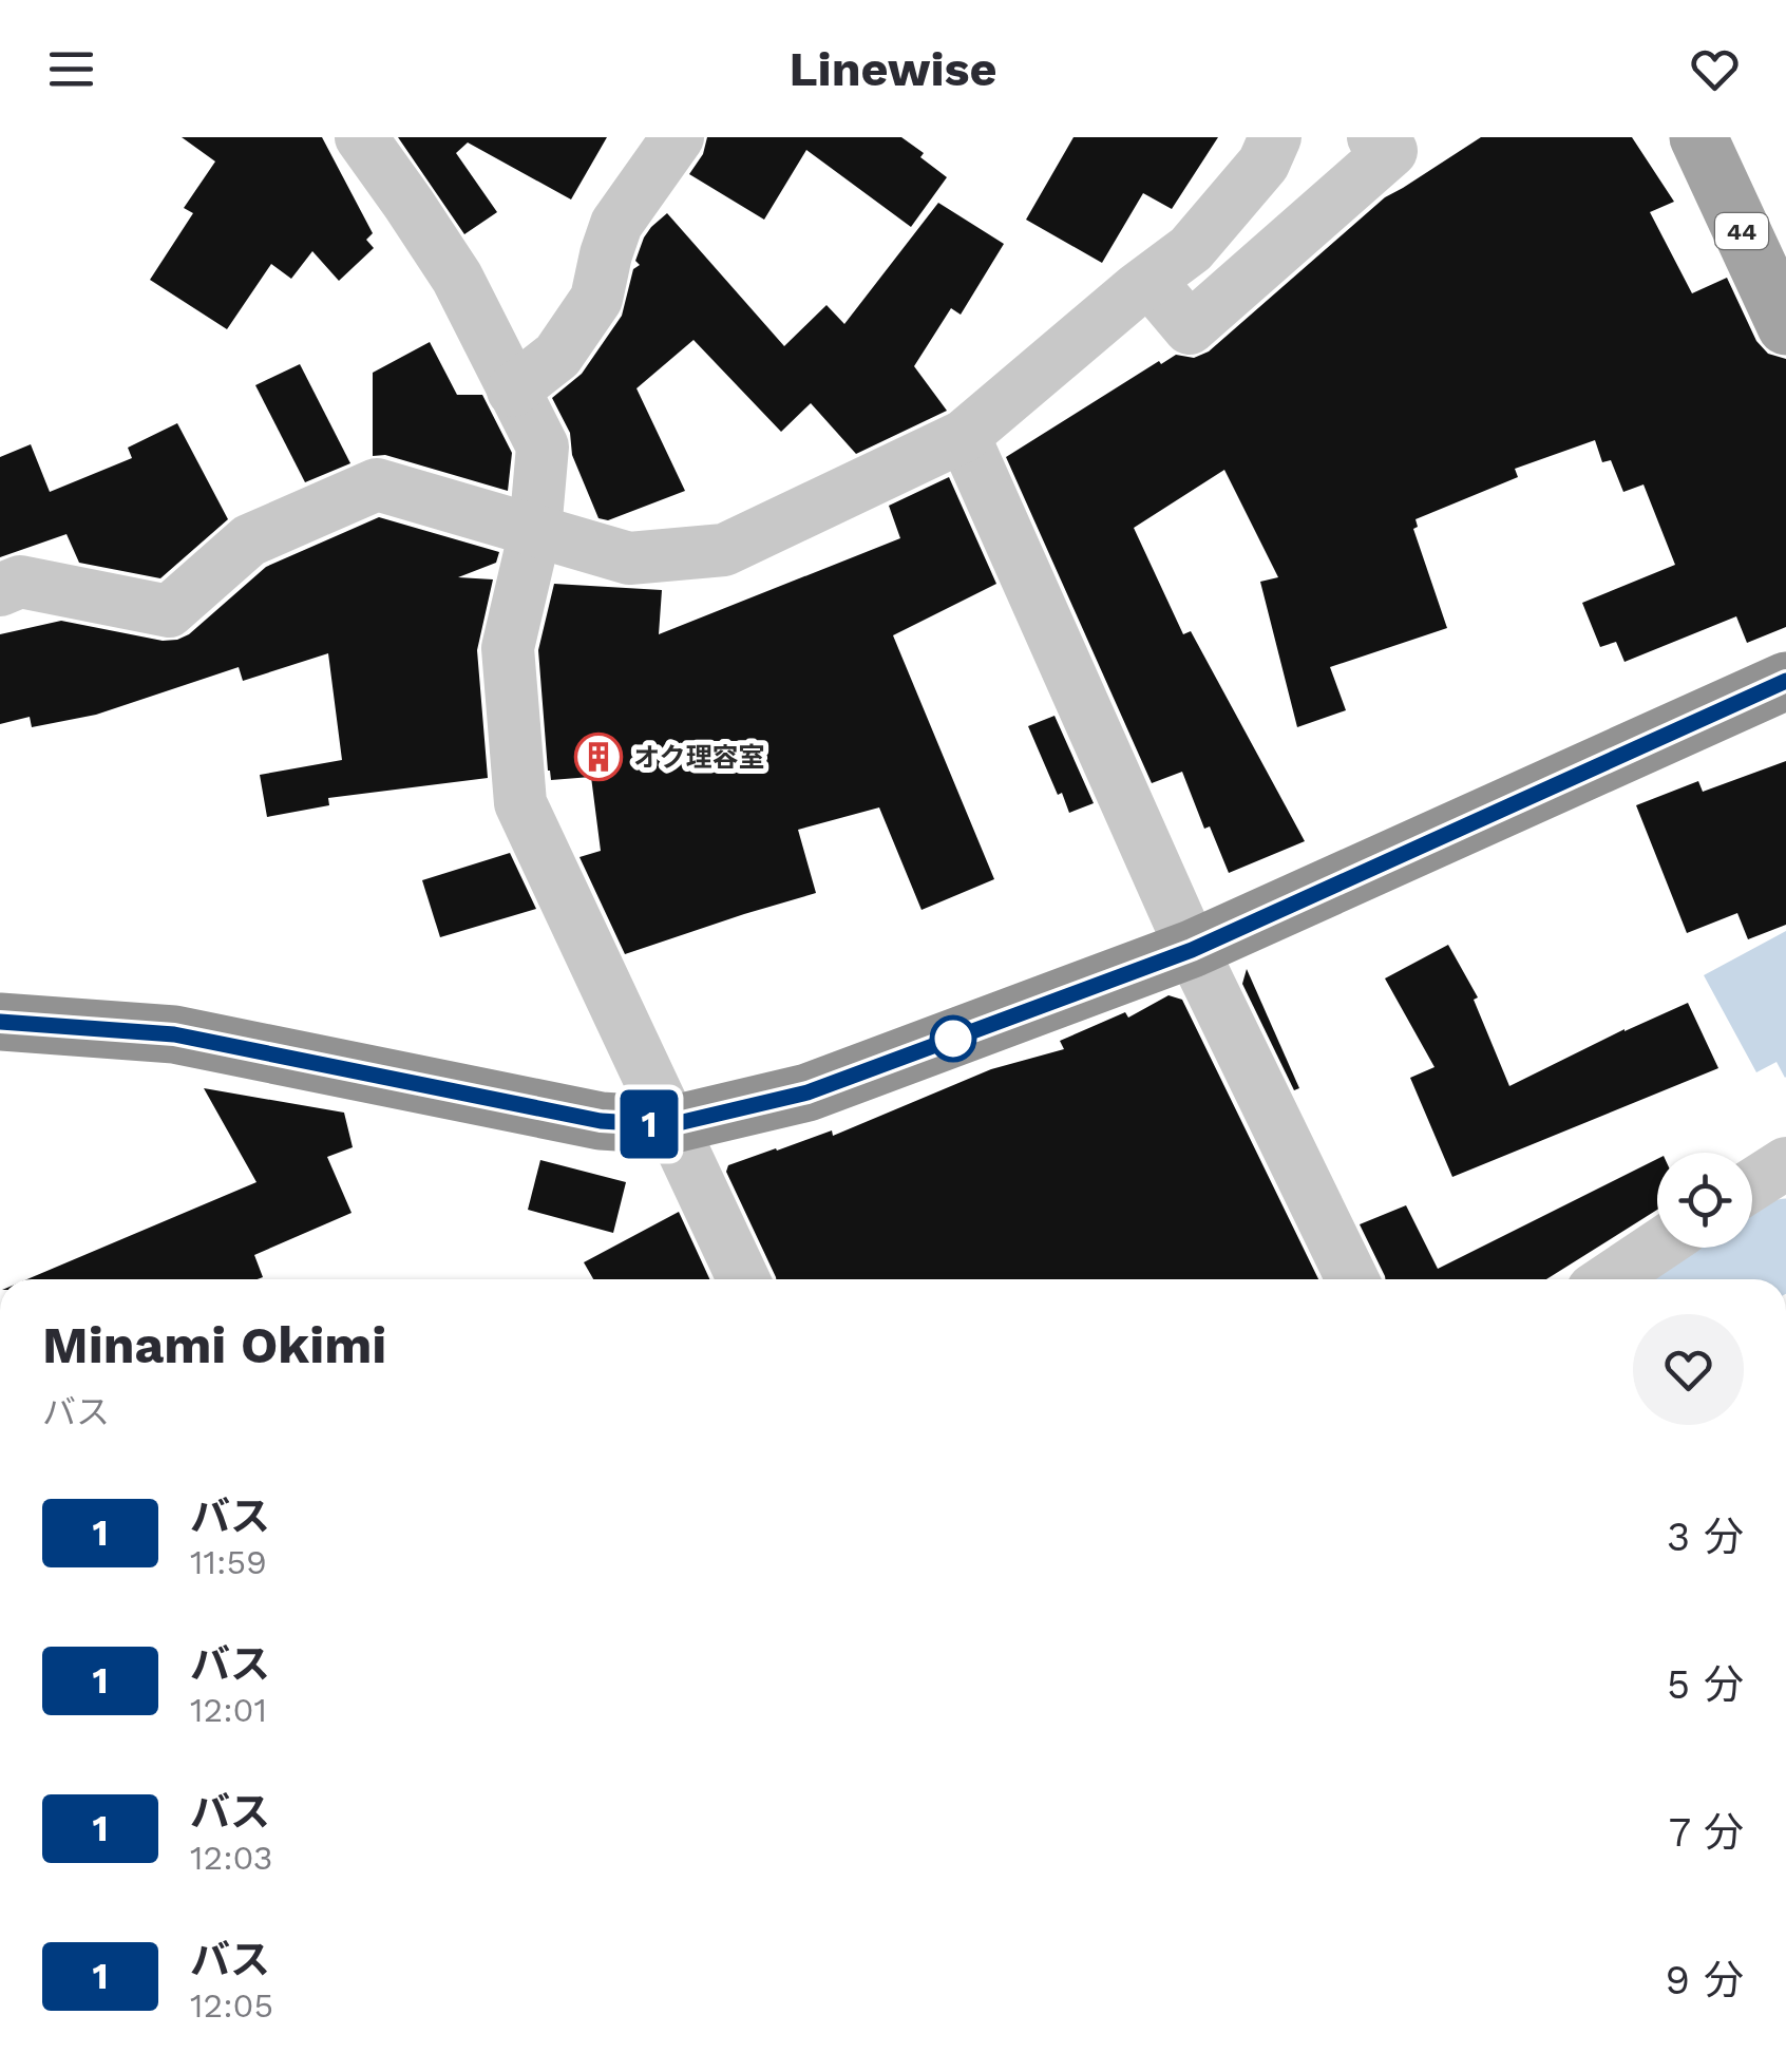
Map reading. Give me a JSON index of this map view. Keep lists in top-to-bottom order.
{
  "streets": {
    "main road": ["44"]
  },
  "places": {
    "building": ["オク理容室"]
  },
  "lines": ["bus line 1"],
  "page": {
    "header": "Linewise",
    "on_map": "1",
    "heading": ["Minami Okimi", "バス"],
    "list": [
      {
        "mark": "1",
        "name": "バス",
        "note": "11:59",
        "value": "3 分"
      },
      {
        "mark": "1",
        "name": "バス",
        "note": "12:01",
        "value": "5 分"
      },
      {
        "mark": "1",
        "name": "バス",
        "note": "12:03",
        "value": "7 分"
      },
      {
        "mark": "1",
        "name": "バス",
        "note": "12:05",
        "value": "9 分"
      }
    ]
  }
}
